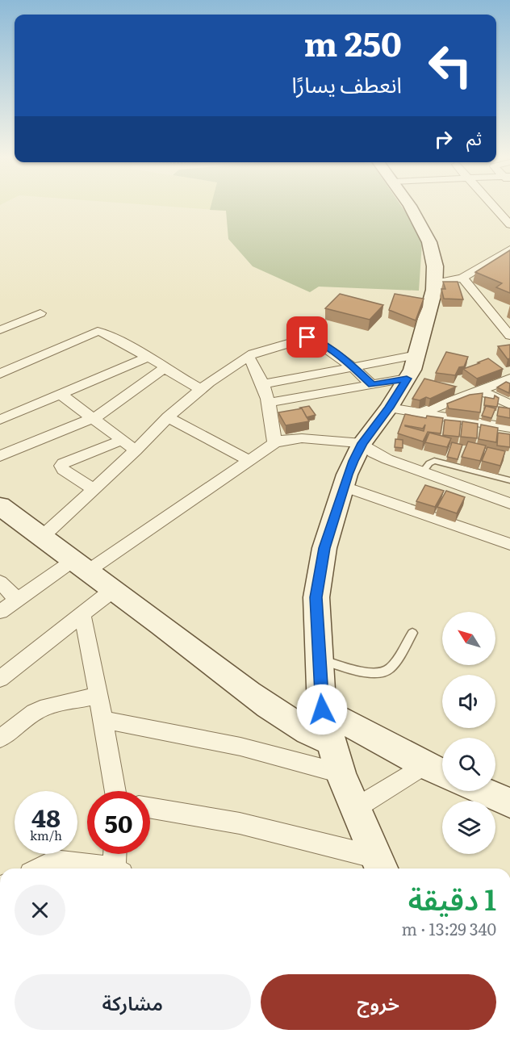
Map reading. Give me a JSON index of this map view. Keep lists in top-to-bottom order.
{
  "north": "top left",
  "page": {
    "turn": ["250 m", "انعطف يسارًا"],
    "then": "ثم",
    "speed": "48 km/h",
    "limit": "50",
    "heading": ["1 دقيقة", "340 m · 13:29"],
    "buttons": ["خروج", "مشاركة"]
  }
}
